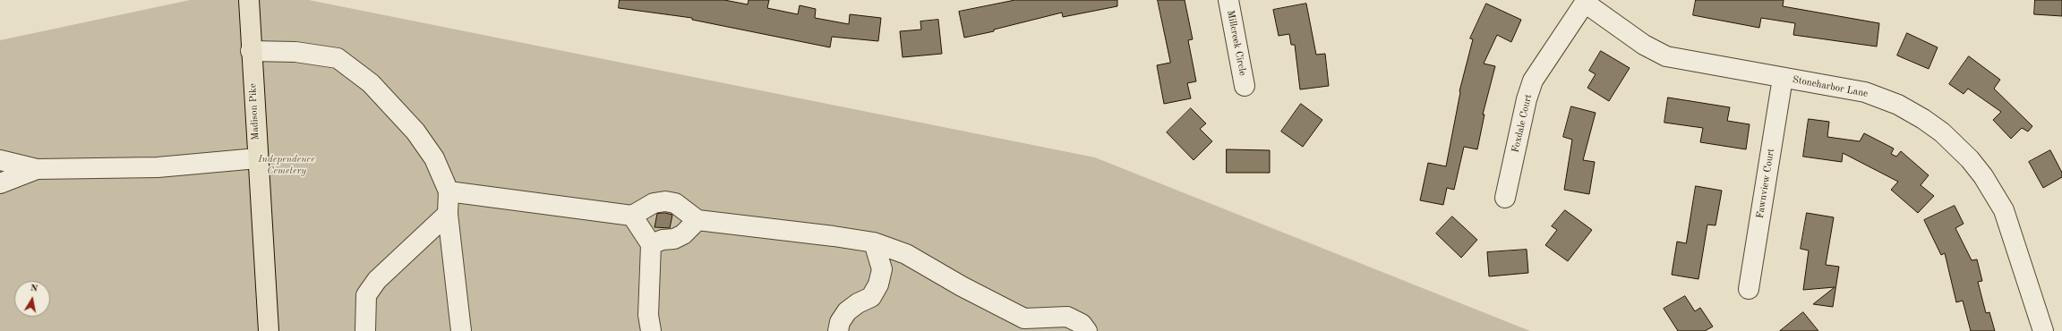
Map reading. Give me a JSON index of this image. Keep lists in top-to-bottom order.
{
  "streets": {
    "main road": ["Madison Pike"],
    "street": [
      "Millcreek Circle",
      "Stoneharbor Lane",
      "Foxdale Court",
      "Fawnview Court"
    ]
  },
  "crossings": [
    ["Stoneharbor Lane", "Foxdale Court"],
    ["Stoneharbor Lane", "Fawnview Court"]
  ],
  "parks": ["Independence Cemetery"],
  "north": "top"
}
